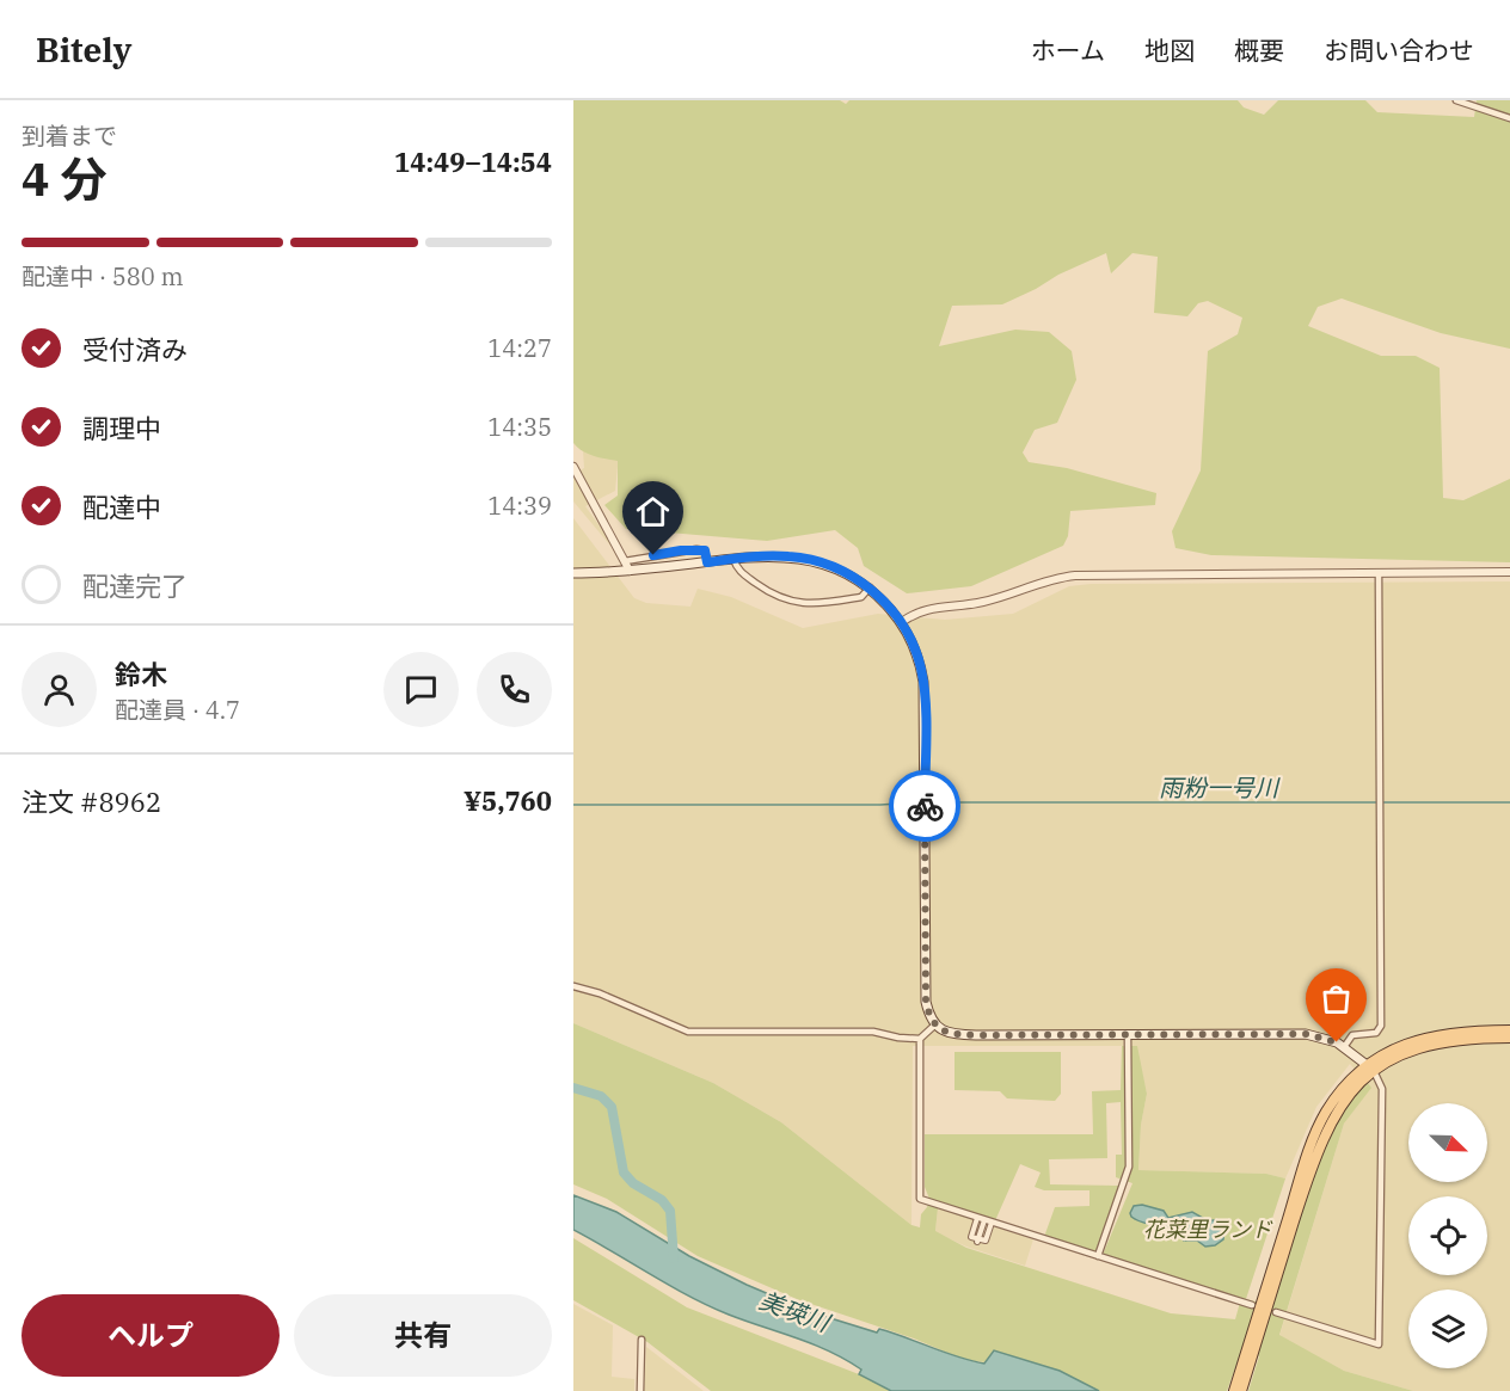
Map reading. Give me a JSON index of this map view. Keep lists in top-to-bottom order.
{
  "water": ["雨粉一号川", "美瑛川"],
  "parks": ["花菜里ランド"],
  "north": "bottom right",
  "page": {
    "header": "Bitely",
    "nav": [
      "ホーム",
      "地図",
      "概要",
      "お問い合わせ"
    ],
    "heading": ["4 分", "到着まで", "14:49–14:54"],
    "panel": [
      "鈴木",
      "配達員 · 4.7",
      "注文 #8962",
      "¥5,760"
    ],
    "bar": "配達中 · 580 m",
    "list": [
      ["受付済み", "14:27"],
      ["調理中", "14:35"],
      ["配達中", "14:39"],
      "配達完了"
    ],
    "buttons": ["ヘルプ", "共有"]
  }
}
